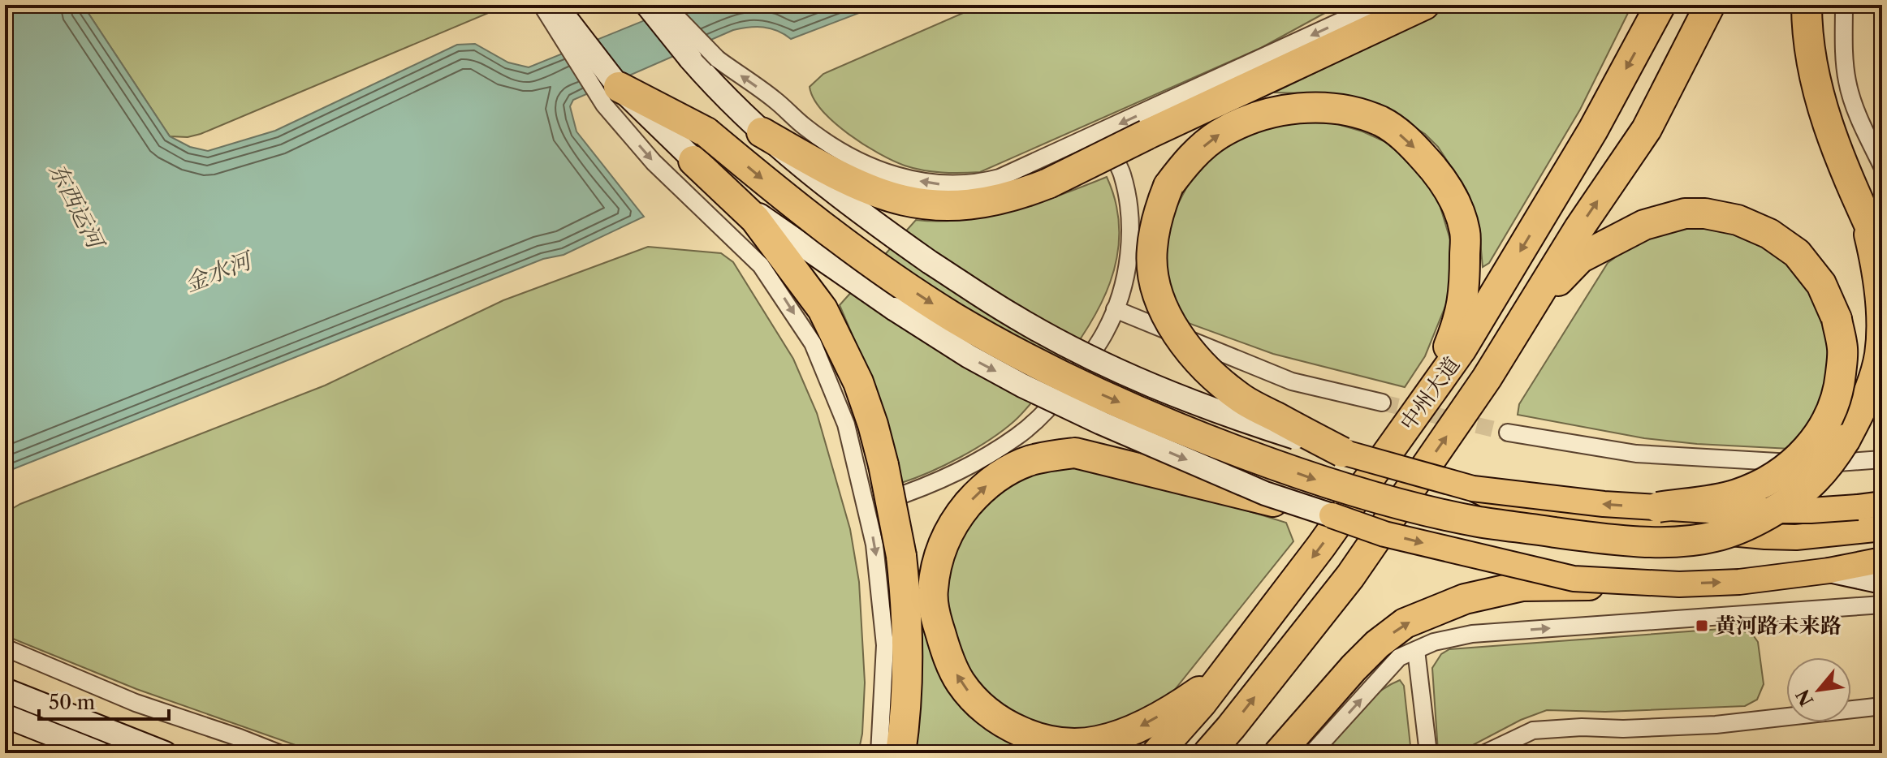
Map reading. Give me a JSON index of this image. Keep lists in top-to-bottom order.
{
  "streets": {
    "highway": ["中州大道"]
  },
  "water": ["东西运河", "金水河"],
  "places": {
    "transit": ["黄河路未来路"]
  },
  "scale_bar": "50 m",
  "north": "bottom left"
}
